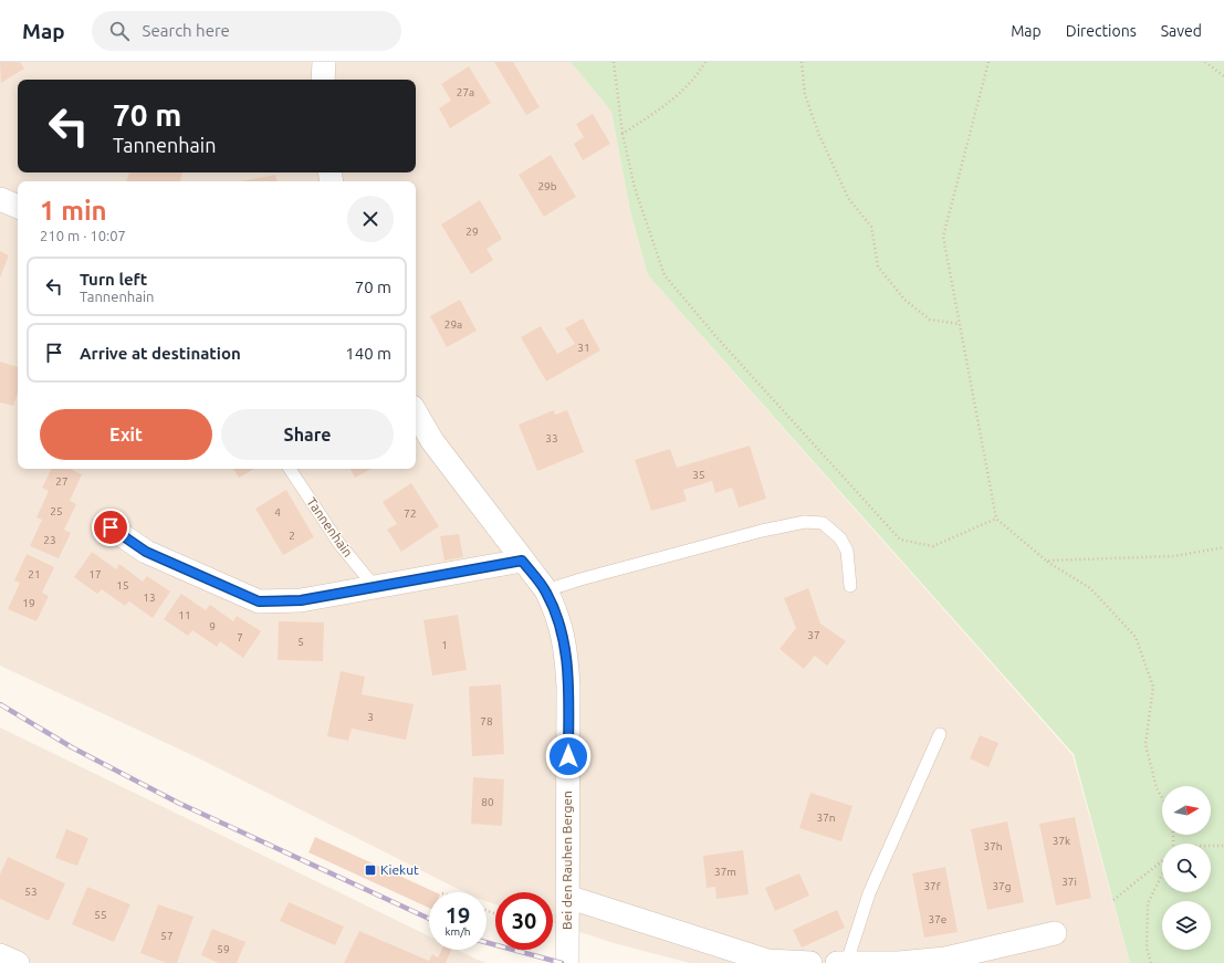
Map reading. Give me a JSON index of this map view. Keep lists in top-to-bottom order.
{
  "streets": {
    "street": ["Bei den Rauhen Bergen"],
    "lane": ["Tannenhain"]
  },
  "places": {
    "transit": ["Kiekut"]
  },
  "house_numbers": [
    "27a",
    "29b",
    "29",
    "29a",
    "31",
    "33",
    "35",
    "27",
    "25",
    "4",
    "72",
    "2",
    "23",
    "21",
    "17",
    "15",
    "13",
    "19",
    "11",
    "9",
    "37",
    "7",
    "5",
    "1",
    "3",
    "78",
    "80",
    "37n",
    "37k",
    "37h",
    "37m",
    "37i",
    "37f",
    "37g",
    "53",
    "55",
    "37e",
    "57",
    "59"
  ],
  "north": "right",
  "page": {
    "header": "Map",
    "search": "Search here",
    "nav": ["Map", "Directions", "Saved"],
    "turn": ["70 m", "Tannenhain"],
    "heading": ["1 min", "210 m · 10:07"],
    "list": [
      {
        "name": "Turn left",
        "note": "Tannenhain",
        "value": "70 m"
      },
      {
        "name": "Arrive at destination",
        "value": "140 m"
      }
    ],
    "buttons": ["Exit", "Share"],
    "speed": "19 km/h",
    "limit": "30"
  }
}
